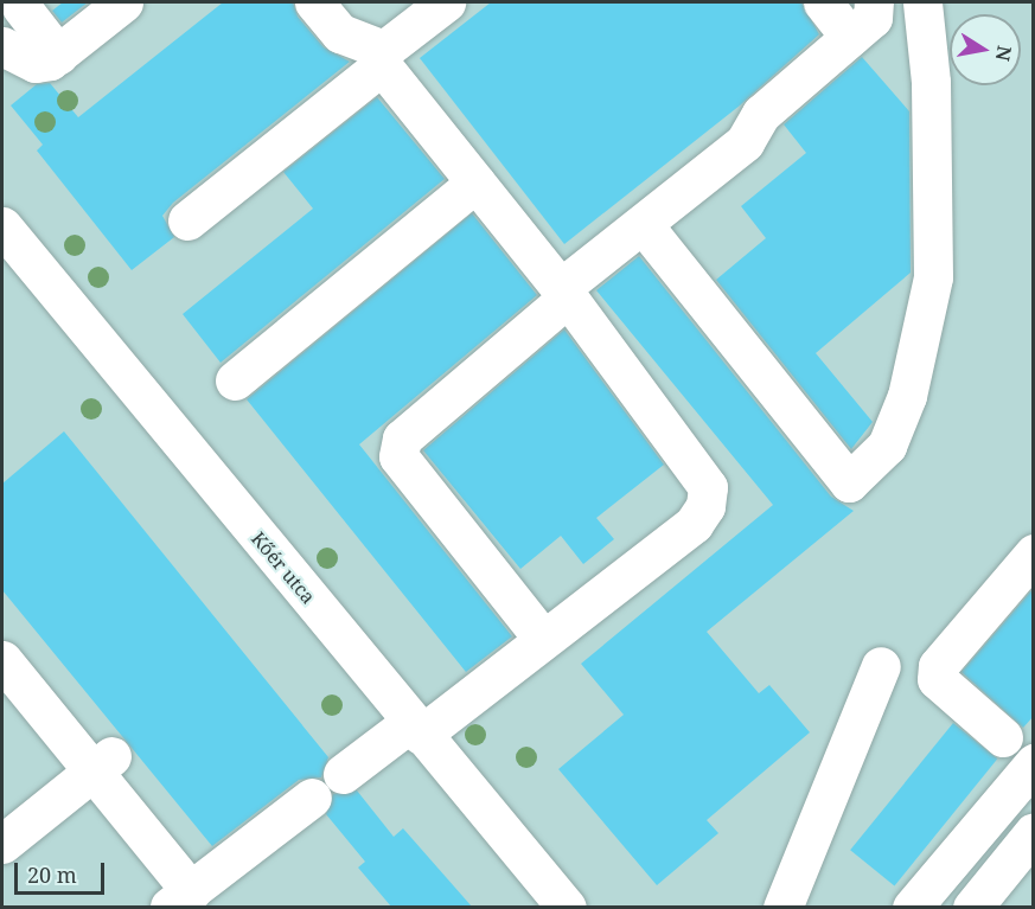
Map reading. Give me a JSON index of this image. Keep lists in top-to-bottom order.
{
  "streets": {
    "street": ["Kőér utca"]
  },
  "scale_bar": "20 m",
  "north": "right"
}
